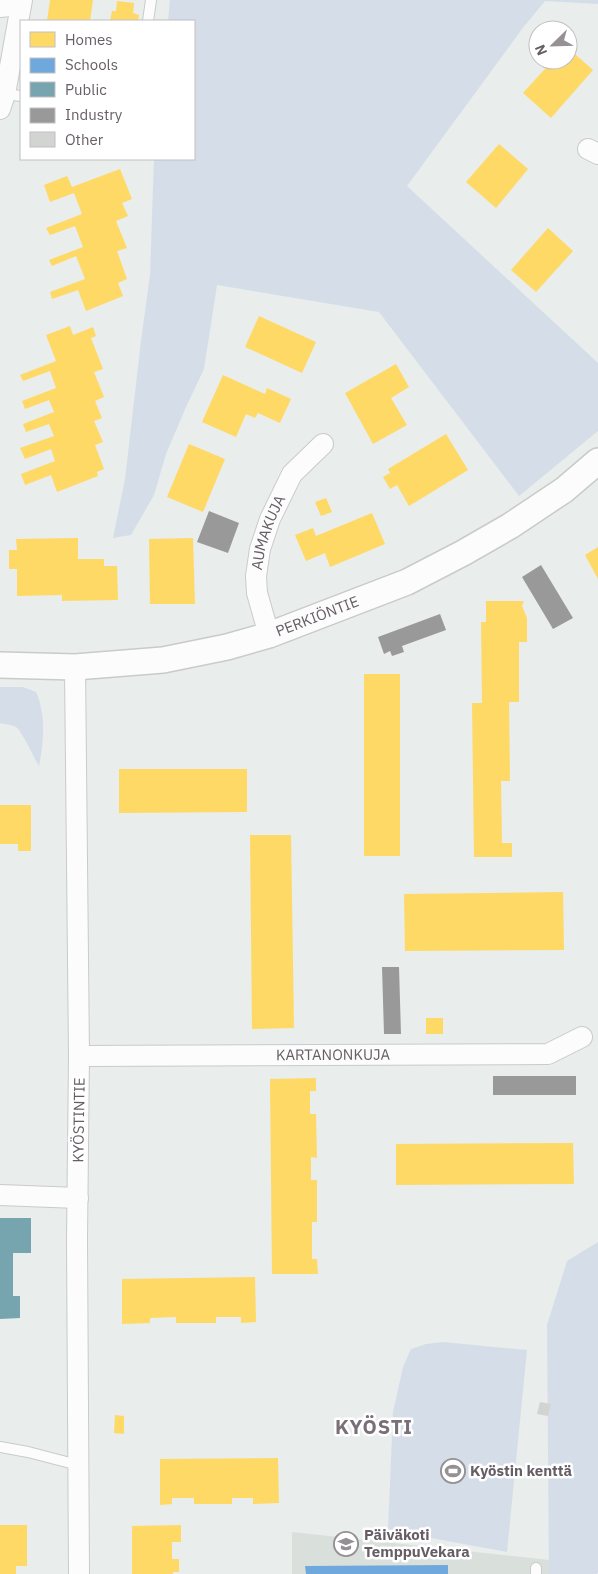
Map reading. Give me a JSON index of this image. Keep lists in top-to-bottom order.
{
  "streets": {
    "street": [
      "AUMAKUJA",
      "PERKIÖNTIE",
      "KARTANONKUJA",
      "KYÖSTINTIE"
    ]
  },
  "crossings": [
    ["AUMAKUJA", "PERKIÖNTIE"],
    ["PERKIÖNTIE", "KYÖSTINTIE"],
    ["KARTANONKUJA", "KYÖSTINTIE"]
  ],
  "districts": ["KYÖSTI"],
  "places": {
    "sports": ["Kyöstin kenttä"],
    "school or university": ["Päiväkoti TemppuVekara"]
  },
  "legend": [
    "Homes",
    "Schools",
    "Public",
    "Industry",
    "Other"
  ],
  "north": "bottom left"
}
